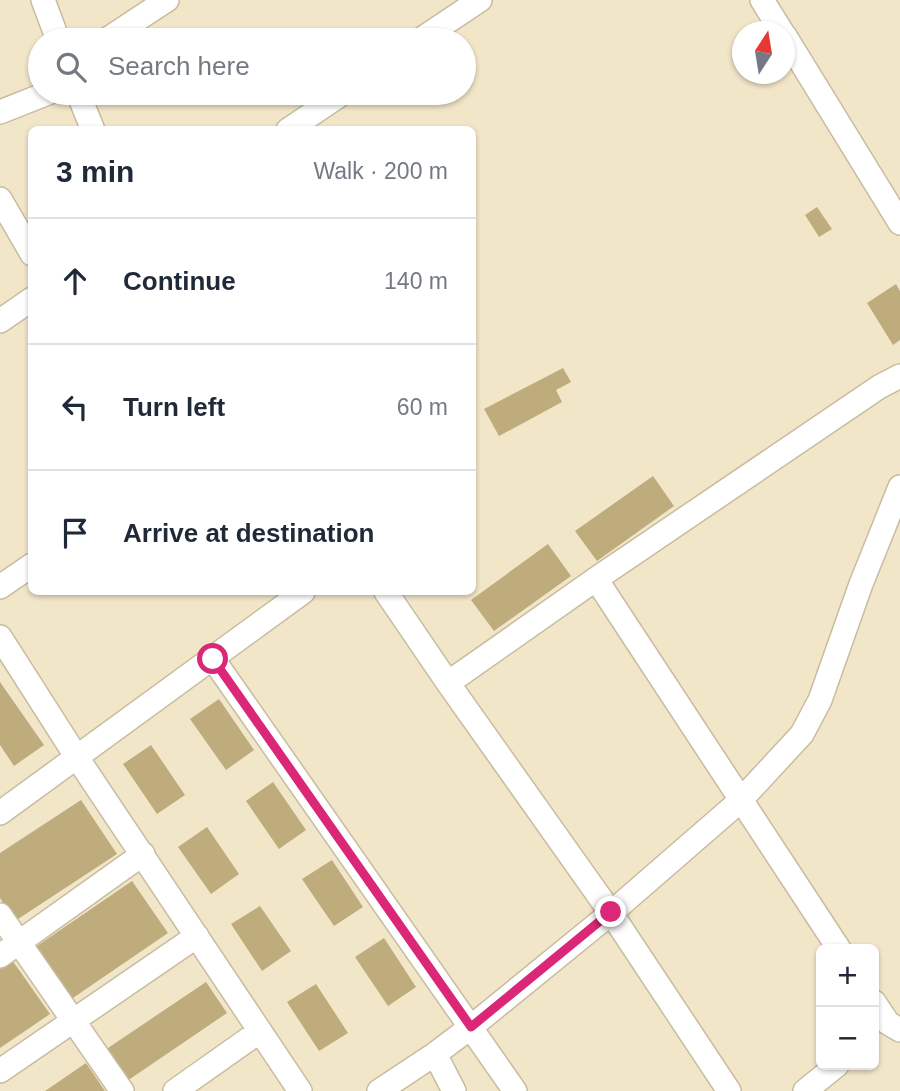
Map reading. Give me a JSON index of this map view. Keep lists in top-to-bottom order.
{
  "north": "top",
  "page": {
    "search": "Search here",
    "heading": ["3 min", "Walk · 200 m"],
    "list": [
      ["Continue", "140 m"],
      ["Turn left", "60 m"],
      "Arrive at destination"
    ],
    "map_buttons": ["+", "−"]
  }
}
